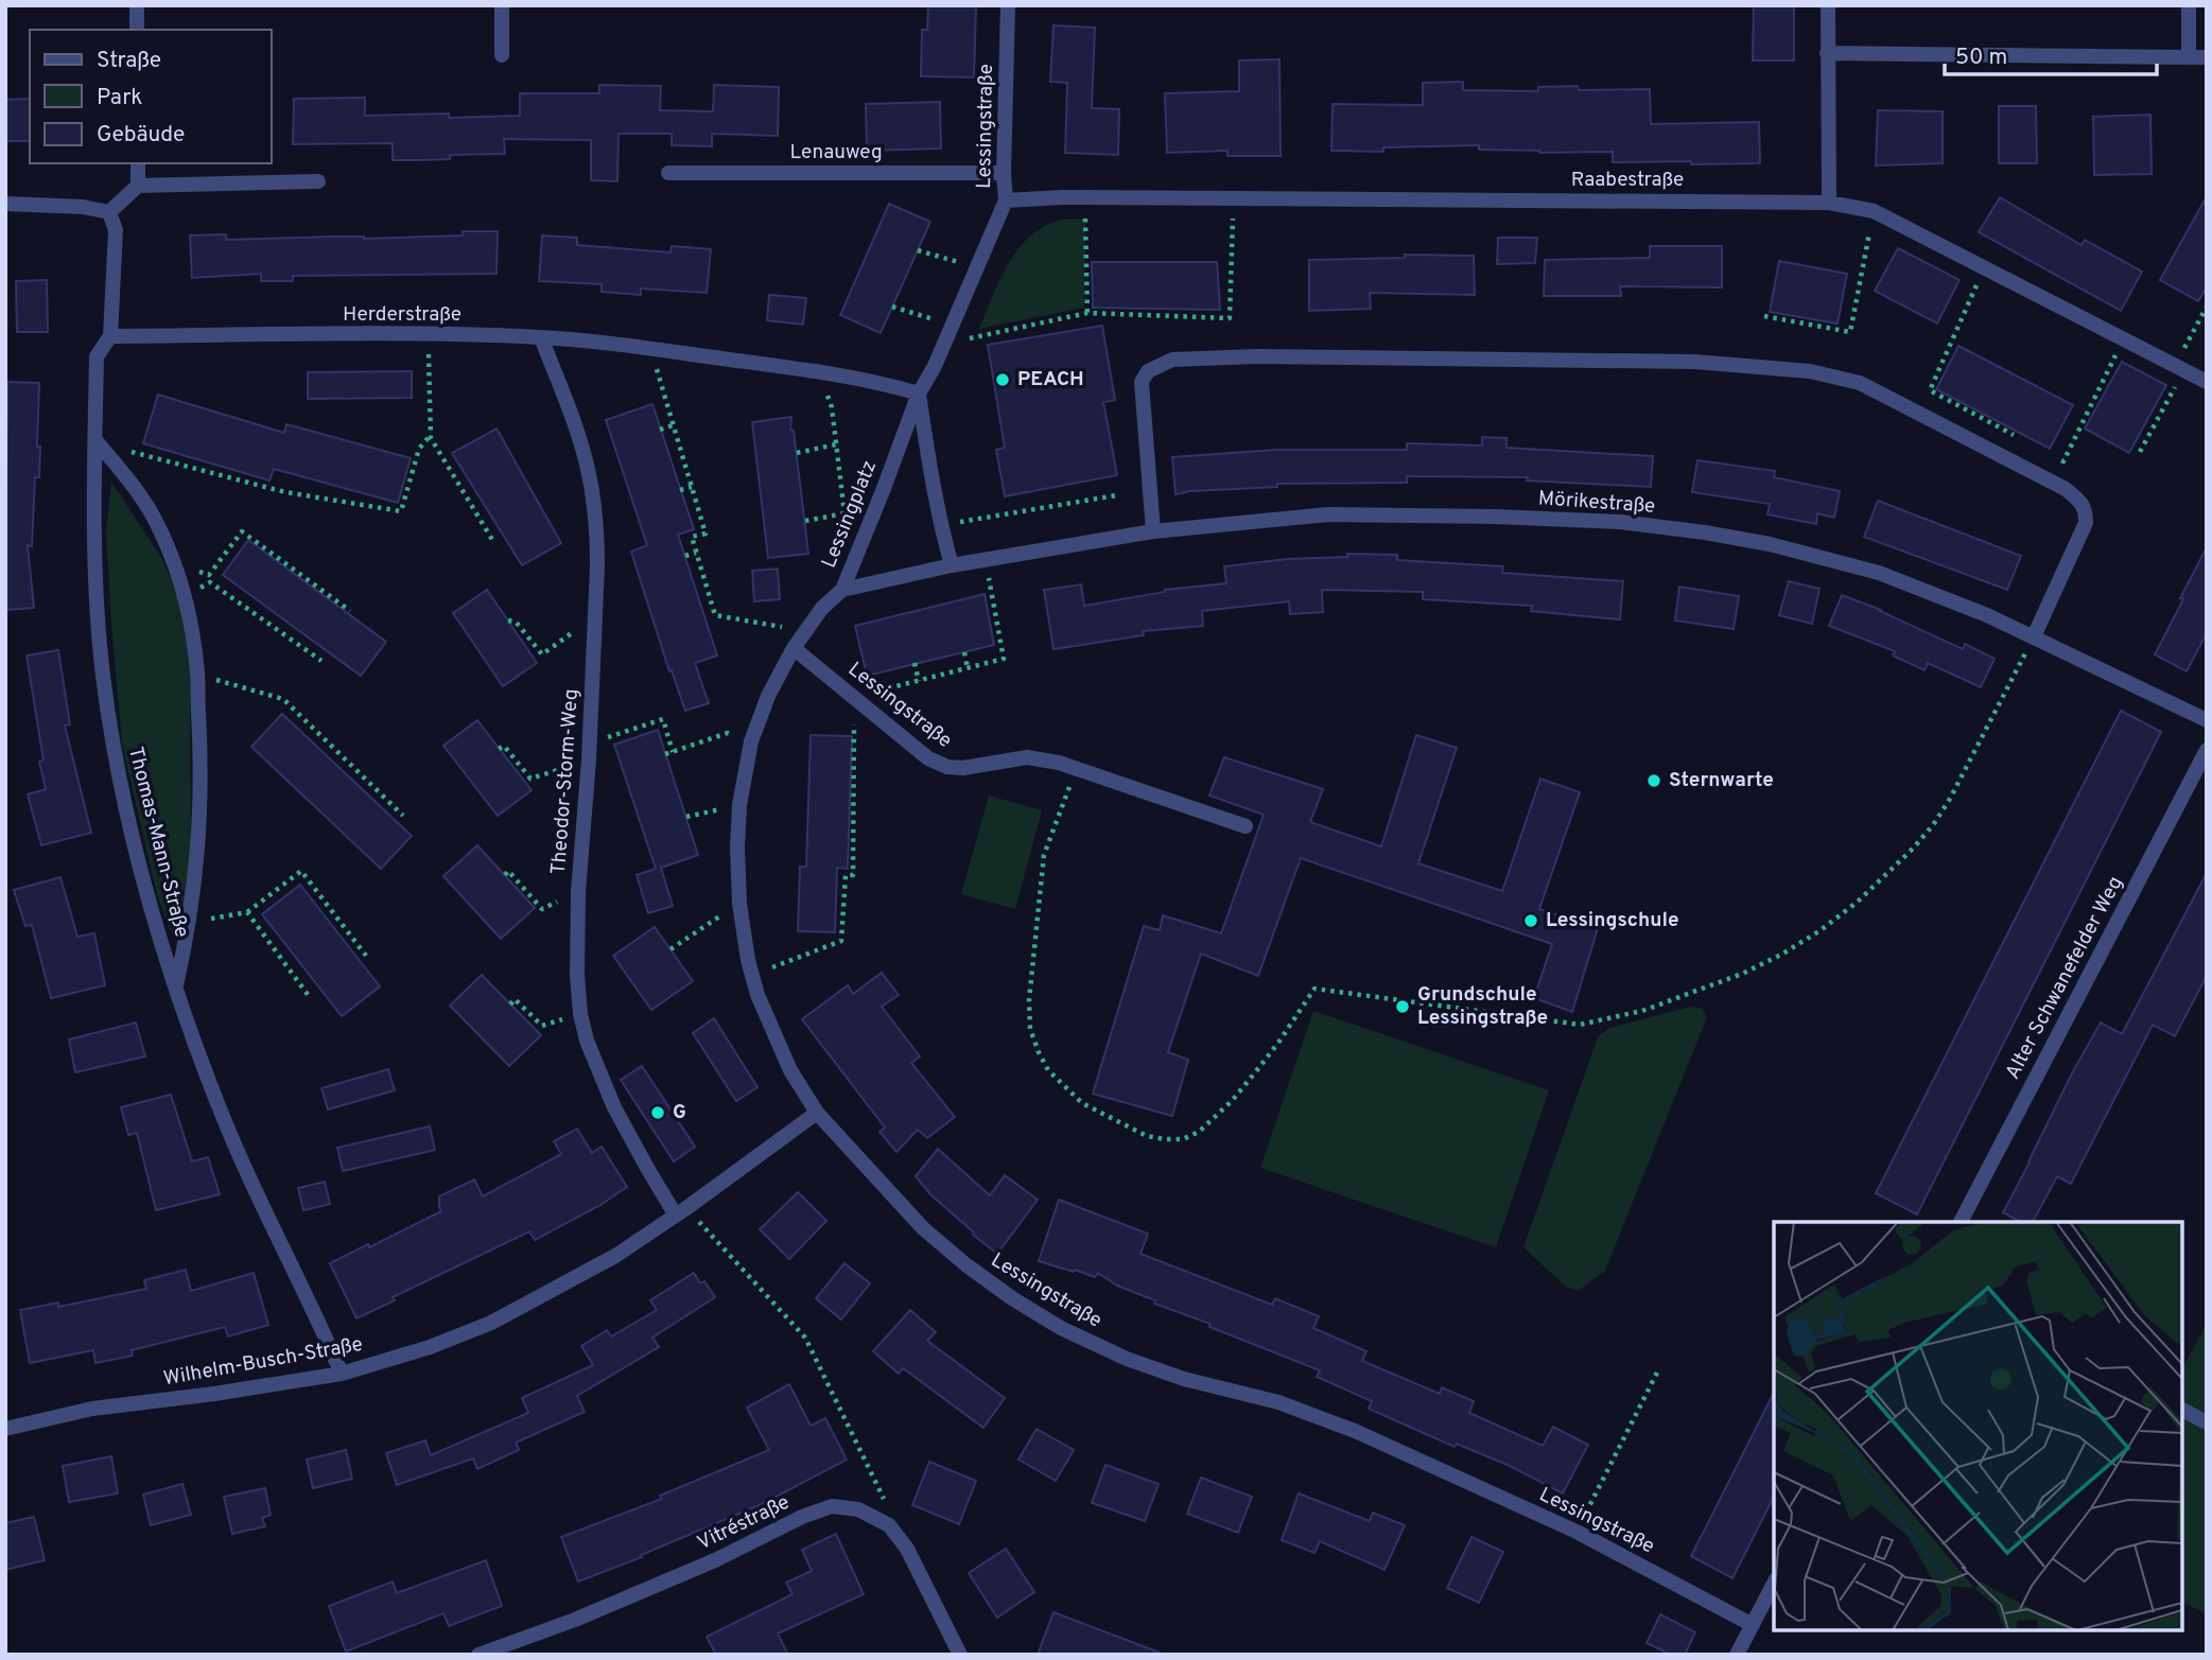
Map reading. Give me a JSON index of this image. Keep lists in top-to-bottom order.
{
  "streets": {
    "street": [
      "Lessingstraße",
      "Lenauweg",
      "Raabestraße",
      "Herderstraße",
      "Mörikestraße",
      "Lessingplatz",
      "Theodor-Storm-Weg",
      "Thomas-Mann-Straße",
      "Alter Schwanefelder Weg",
      "Wilhelm-Busch-Straße",
      "Vitréstraße"
    ]
  },
  "crossings": [
    ["Lessingstraße", "Lenauweg"],
    ["Lessingstraße", "Raabestraße"],
    ["Lessingstraße", "Lessingplatz"],
    ["Lessingstraße", "Wilhelm-Busch-Straße"],
    ["Herderstraße", "Lessingplatz"],
    ["Herderstraße", "Theodor-Storm-Weg"],
    ["Herderstraße", "Thomas-Mann-Straße"],
    ["Mörikestraße", "Lessingplatz"],
    ["Theodor-Storm-Weg", "Wilhelm-Busch-Straße"],
    ["Thomas-Mann-Straße", "Wilhelm-Busch-Straße"]
  ],
  "places": [
    "PEACH",
    "Sternwarte",
    "Lessingschule",
    "Grundschule Lessingstraße",
    "G"
  ],
  "legend": ["Straße", "Park", "Gebäude"],
  "scale_bar": "50 m"
}
